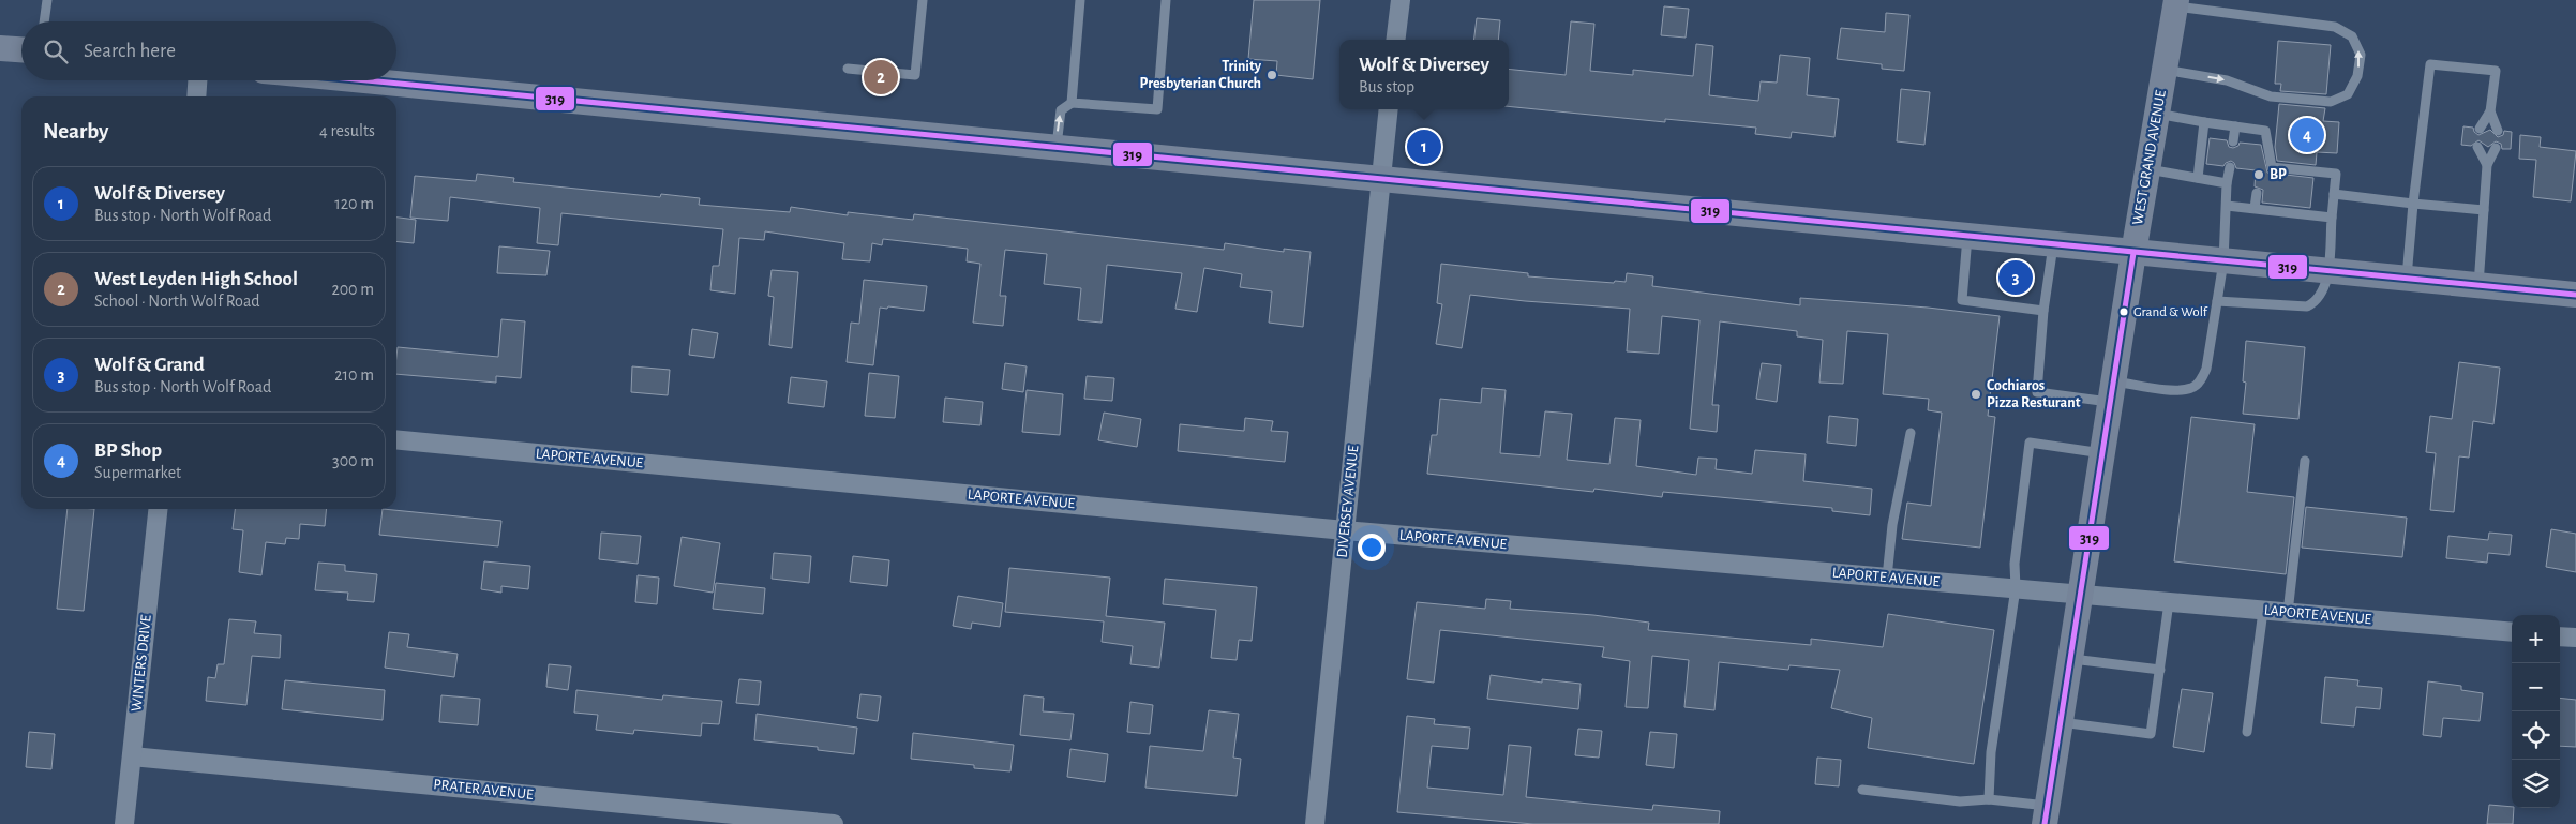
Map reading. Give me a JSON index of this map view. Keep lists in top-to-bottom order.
{
  "streets": {
    "main road": ["WEST GRAND AVENUE"],
    "street": [
      "LAPORTE AVENUE",
      "DIVERSEY AVENUE",
      "WINTERS DRIVE",
      "PRATER AVENUE"
    ]
  },
  "crossings": [
    ["WEST GRAND AVENUE", "LAPORTE AVENUE"],
    ["LAPORTE AVENUE", "DIVERSEY AVENUE"],
    ["WINTERS DRIVE", "PRATER AVENUE"]
  ],
  "places": [
    "Trinity Presbyterian Church",
    "BP",
    "Grand & Wolf",
    "Cochiaros Pizza Resturant"
  ],
  "lines": ["transit line 319"],
  "page": {
    "search": "Search here",
    "popup": ["Wolf & Diversey", "Bus stop"],
    "pins": [
      "2",
      "4",
      "1",
      "3"
    ],
    "heading": ["Nearby", "4 results"],
    "list": [
      {
        "mark": "1",
        "name": "Wolf & Diversey",
        "note": "Bus stop · North Wolf Road",
        "value": "120 m"
      },
      {
        "mark": "2",
        "name": "West Leyden High School",
        "note": "School · North Wolf Road",
        "value": "200 m"
      },
      {
        "mark": "3",
        "name": "Wolf & Grand",
        "note": "Bus stop · North Wolf Road",
        "value": "210 m"
      },
      {
        "mark": "4",
        "name": "BP Shop",
        "note": "Supermarket",
        "value": "300 m"
      }
    ],
    "map_buttons": ["+", "−"]
  }
}
